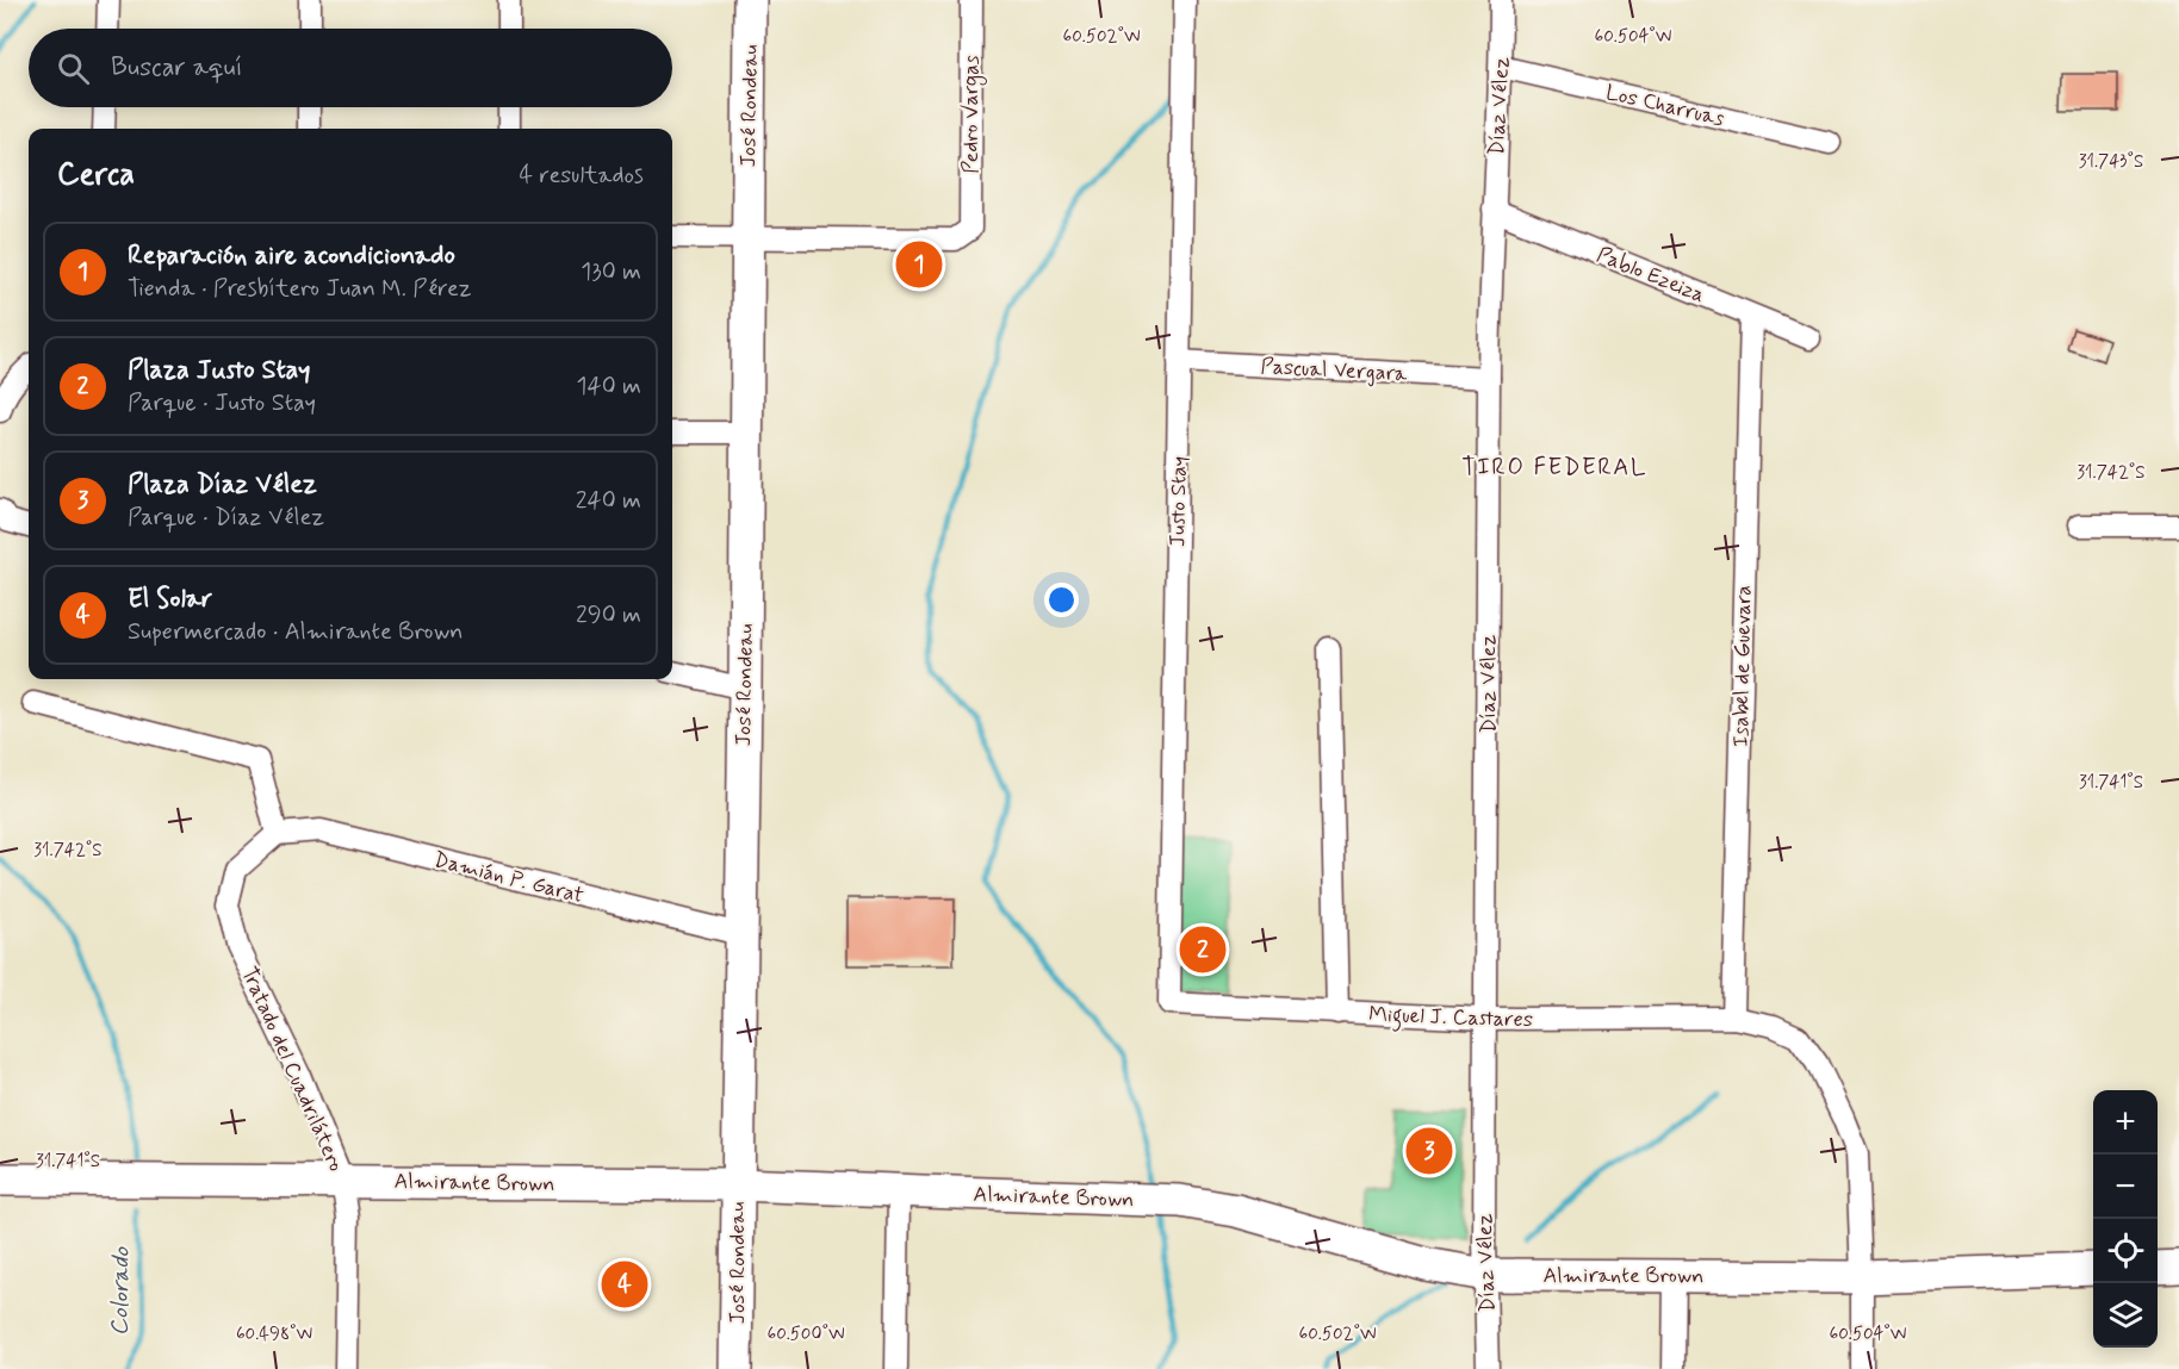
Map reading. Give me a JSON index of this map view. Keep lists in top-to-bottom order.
{
  "streets": {
    "main road": ["José Rondeau", "Almirante Brown"],
    "street": [
      "Los Charruas",
      "Díaz Vélez",
      "Pedro Vargas",
      "Pablo Ezeiza",
      "Pascual Vergara",
      "Justo Stay",
      "Isabel de Guevara",
      "Damián P. Garat",
      "Miguel J. Castares",
      "Tratado del Cuadrilátero"
    ]
  },
  "crossings": [
    ["Los Charruas", "Díaz Vélez"],
    ["José Rondeau", "Pedro Vargas"],
    ["José Rondeau", "Damián P. Garat"],
    ["José Rondeau", "Almirante Brown"],
    ["Díaz Vélez", "Pablo Ezeiza"],
    ["Díaz Vélez", "Pascual Vergara"],
    ["Díaz Vélez", "Miguel J. Castares"],
    ["Díaz Vélez", "Almirante Brown"],
    ["Pablo Ezeiza", "Isabel de Guevara"],
    ["Pascual Vergara", "Justo Stay"],
    ["Justo Stay", "Miguel J. Castares"],
    ["Isabel de Guevara", "Miguel J. Castares"],
    ["Damián P. Garat", "Tratado del Cuadrilátero"],
    ["Miguel J. Castares", "Almirante Brown"],
    ["Tratado del Cuadrilátero", "Almirante Brown"]
  ],
  "districts": ["TIRO FEDERAL"],
  "water": ["Colorado"],
  "page": {
    "search": "Buscar aquí",
    "heading": ["Cerca", "4 resultados"],
    "list": [
      {
        "mark": "1",
        "name": "Reparación aire acondicionado",
        "note": "Tienda · Presbítero Juan M. Pérez",
        "value": "130 m"
      },
      {
        "mark": "2",
        "name": "Plaza Justo Stay",
        "note": "Parque · Justo Stay",
        "value": "140 m"
      },
      {
        "mark": "3",
        "name": "Plaza Díaz Vélez",
        "note": "Parque · Díaz Vélez",
        "value": "240 m"
      },
      {
        "mark": "4",
        "name": "El Solar",
        "note": "Supermercado · Almirante Brown",
        "value": "290 m"
      }
    ],
    "pins": [
      "1",
      "2",
      "3",
      "4"
    ],
    "map_buttons": ["+", "−"]
  },
  "coordinates": [
    "60.502°W",
    "60.504°W",
    "31.743°S",
    "31.742°S",
    "31.741°S",
    "60.498°W",
    "60.500°W"
  ]
}
